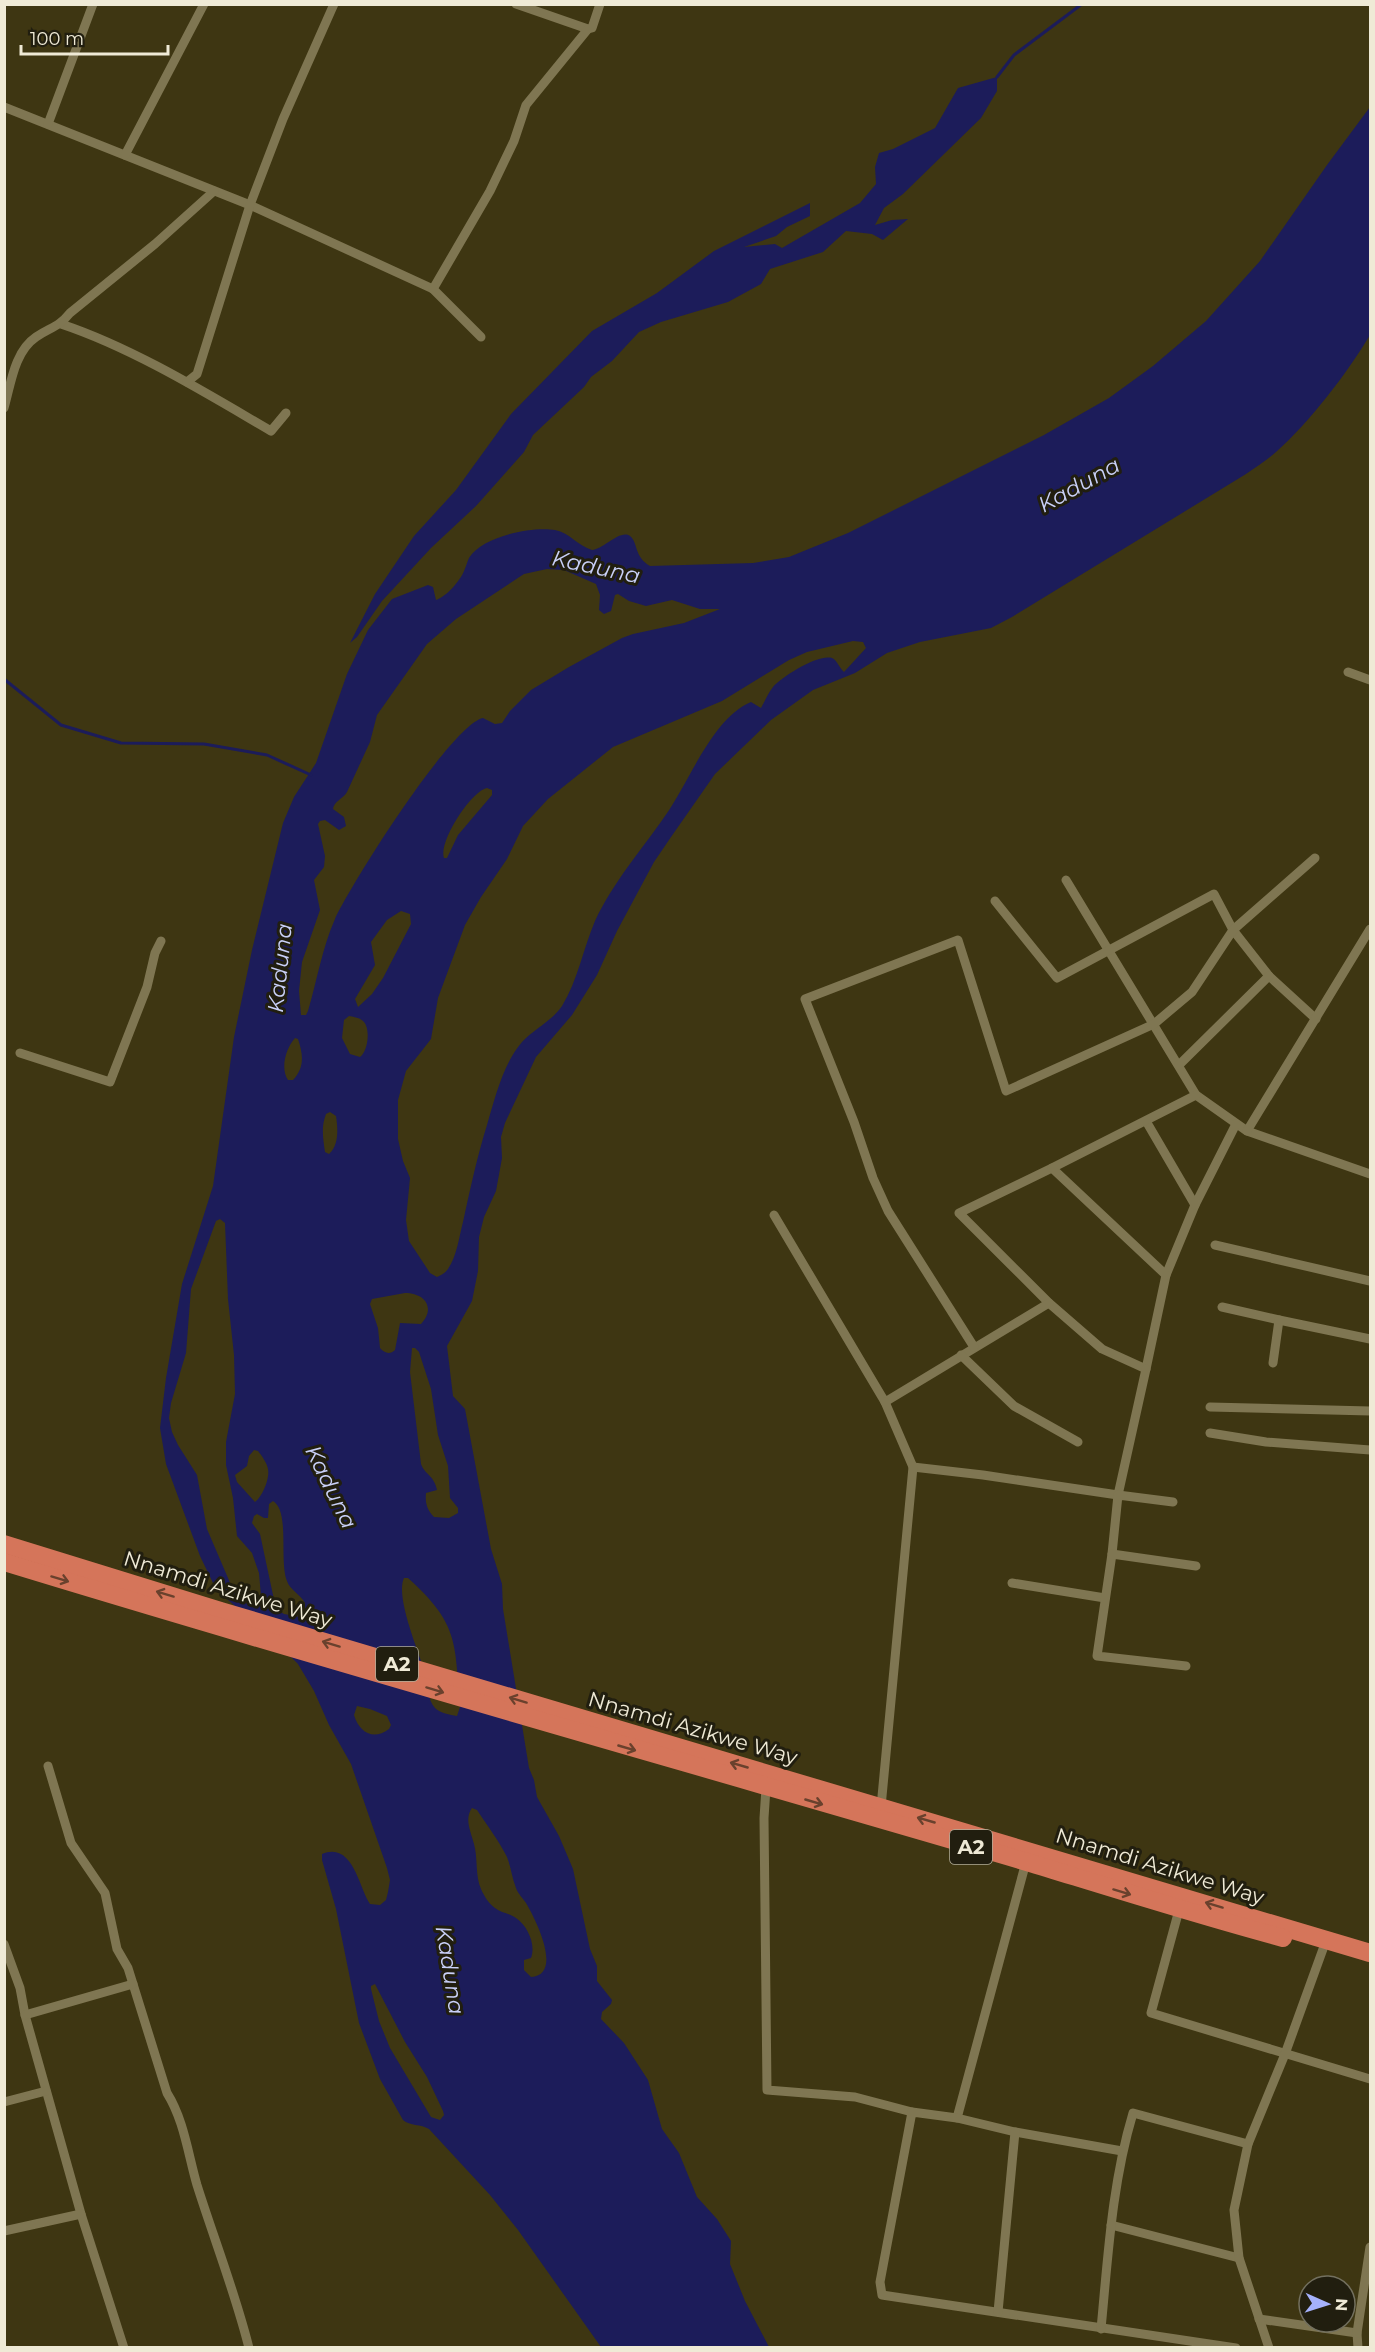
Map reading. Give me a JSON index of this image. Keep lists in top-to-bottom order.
{
  "streets": {
    "highway": ["Nnamdi Azikwe Way", "A2"]
  },
  "water": ["Kaduna"],
  "scale_bar": "100 m",
  "north": "right"
}
